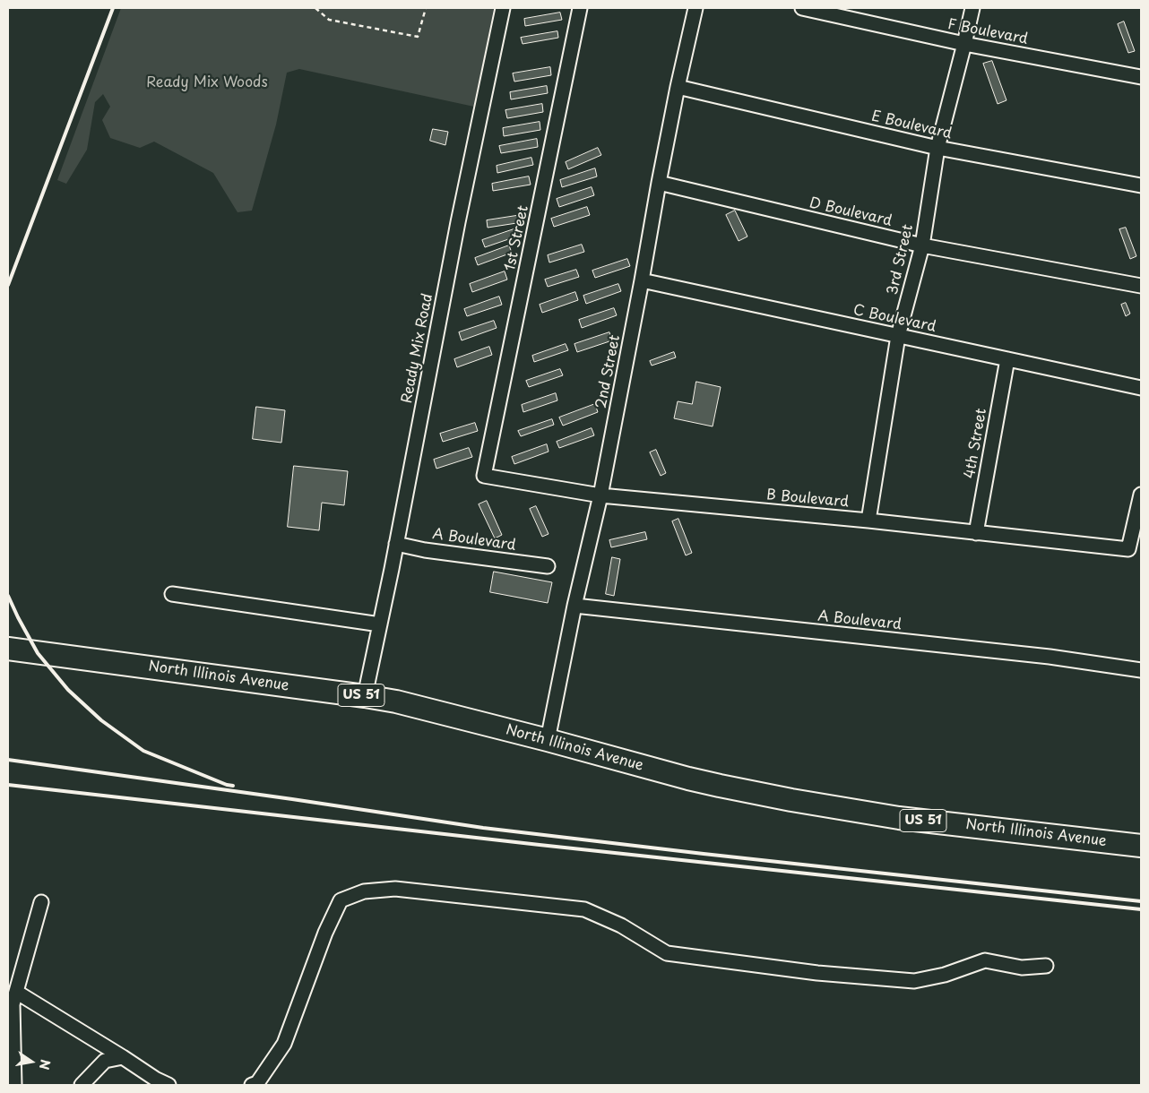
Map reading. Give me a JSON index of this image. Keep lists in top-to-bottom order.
{
  "streets": {
    "main road": ["North Illinois Avenue", "US 51"],
    "street": [
      "F Boulevard",
      "E Boulevard",
      "D Boulevard",
      "1st Street",
      "3rd Street",
      "C Boulevard",
      "Ready Mix Road",
      "2nd Street",
      "4th Street",
      "B Boulevard",
      "A Boulevard"
    ]
  },
  "crossings": [
    ["F Boulevard", "3rd Street"],
    ["E Boulevard", "3rd Street"],
    ["E Boulevard", "2nd Street"],
    ["D Boulevard", "3rd Street"],
    ["D Boulevard", "2nd Street"],
    ["1st Street", "B Boulevard"],
    ["3rd Street", "C Boulevard"],
    ["3rd Street", "B Boulevard"],
    ["C Boulevard", "2nd Street"],
    ["C Boulevard", "4th Street"],
    ["Ready Mix Road", "A Boulevard"],
    ["Ready Mix Road", "North Illinois Avenue"],
    ["2nd Street", "B Boulevard"],
    ["2nd Street", "A Boulevard"],
    ["2nd Street", "North Illinois Avenue"],
    ["4th Street", "B Boulevard"]
  ],
  "parks": ["Ready Mix Woods"],
  "north": "right"
}
